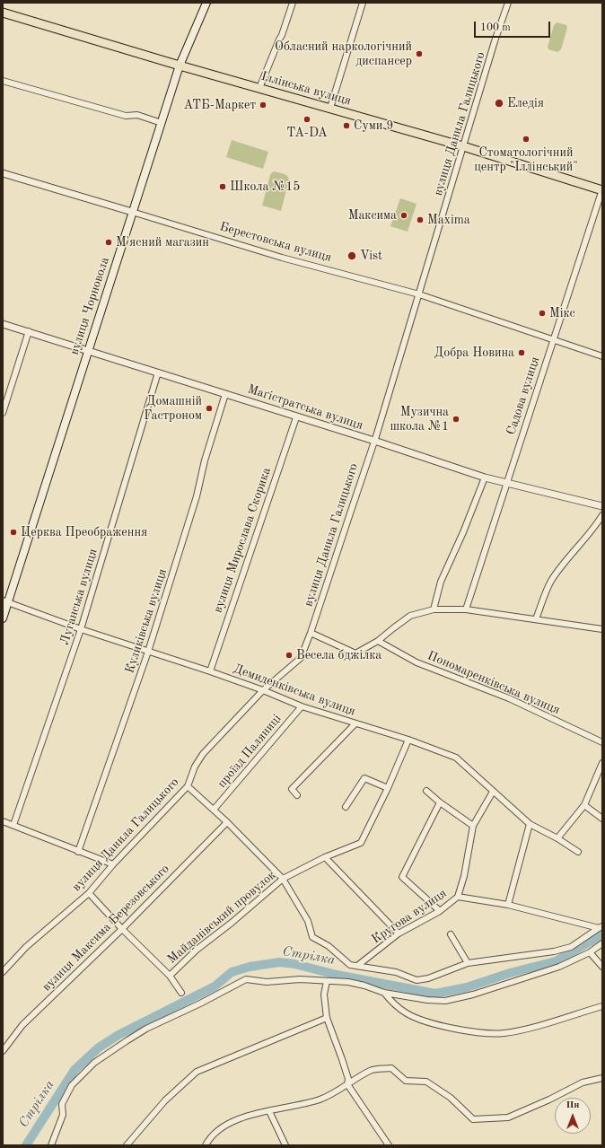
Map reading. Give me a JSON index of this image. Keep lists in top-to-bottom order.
{
  "streets": {
    "main road": ["Іллінська вулиця", "вулиця Чорновола"],
    "street": [
      "вулиця Данила Галицького",
      "Берестовська вулиця",
      "Садова вулиця",
      "Маґістратська вулиця",
      "вулиця Мирослава Скорика",
      "Луганська вулиця",
      "Куликівська вулиця",
      "Пономаренківська вулиця",
      "Демиденківська вулиця",
      "проїзд Паляниці",
      "Кругова вулиця",
      "Майданівський провулок",
      "вулиця Максима Березовського"
    ]
  },
  "crossings": [
    ["Іллінська вулиця", "вулиця Данила Галицького"],
    ["Іллінська вулиця", "вулиця Чорновола"],
    ["Іллінська вулиця", "Садова вулиця"],
    ["вулиця Данила Галицького", "Берестовська вулиця"],
    ["вулиця Данила Галицького", "Маґістратська вулиця"],
    ["вулиця Данила Галицького", "Демиденківська вулиця"],
    ["Берестовська вулиця", "вулиця Чорновола"],
    ["Берестовська вулиця", "Садова вулиця"],
    ["вулиця Чорновола", "Маґістратська вулиця"],
    ["вулиця Чорновола", "Демиденківська вулиця"],
    ["Садова вулиця", "Маґістратська вулиця"],
    ["Маґістратська вулиця", "вулиця Мирослава Скорика"],
    ["Маґістратська вулиця", "Луганська вулиця"],
    ["Маґістратська вулиця", "Куликівська вулиця"],
    ["вулиця Мирослава Скорика", "Демиденківська вулиця"],
    ["Луганська вулиця", "Демиденківська вулиця"],
    ["Куликівська вулиця", "Демиденківська вулиця"],
    ["Демиденківська вулиця", "проїзд Паляниці"],
    ["Демиденківська вулиця", "Майданівський провулок"]
  ],
  "water": ["Стрілка"],
  "places": [
    "Обласний наркологічний диспансер",
    "Еледія",
    "АТБ-Маркет",
    "TA-DA",
    "Суми 9",
    "Стоматологічний центр \"Іллінський\"",
    "Школа №15",
    "Максима",
    "Maxima",
    "М'ясний магазин",
    "Vist",
    "Мікс",
    "Добра Новина",
    "Домашній Гастроном",
    "Музична школа №1",
    "Церква Преображення",
    "Весела бджілка"
  ],
  "scale_bar": "100 m",
  "north": "top"
}
